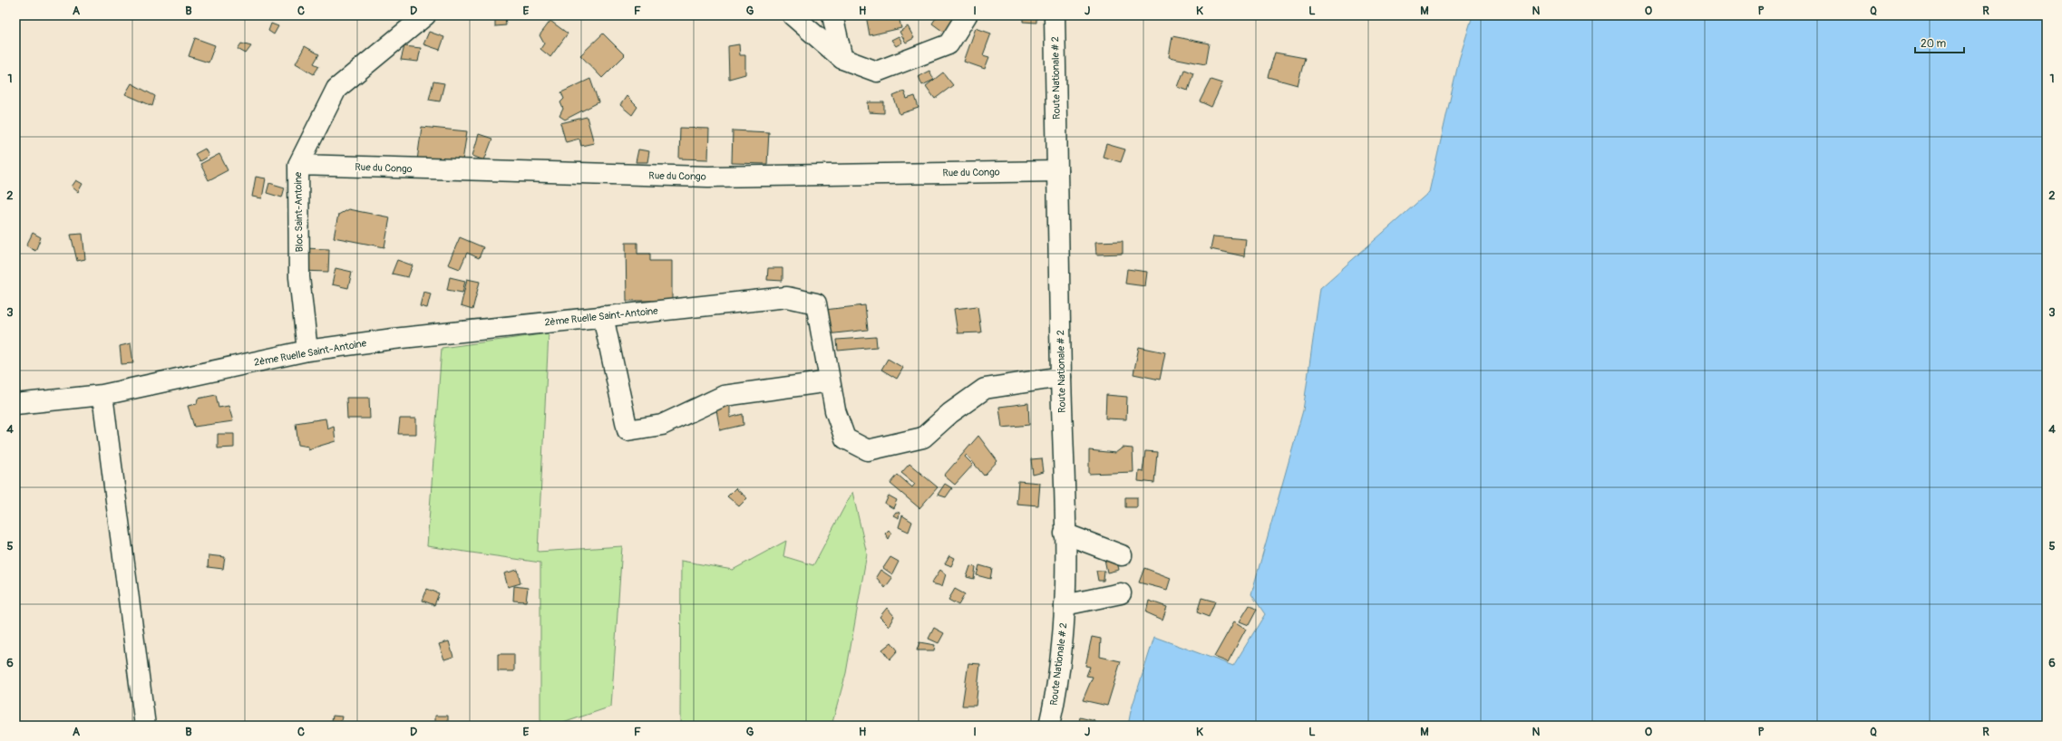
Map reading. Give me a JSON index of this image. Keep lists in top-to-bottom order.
{
  "streets": {
    "street": [
      "Route Nationale # 2",
      "Rue du Congo",
      "Bloc Saint-Antoine",
      "2ème Ruelle Saint-Antoine"
    ]
  },
  "crossings": [
    ["Route Nationale # 2", "Rue du Congo"],
    ["Route Nationale # 2", "2ème Ruelle Saint-Antoine"],
    ["Rue du Congo", "Bloc Saint-Antoine"],
    ["Bloc Saint-Antoine", "2ème Ruelle Saint-Antoine"]
  ],
  "scale_bar": "20 m",
  "grid": {
    "columns": [
      "A",
      "B",
      "C",
      "D",
      "E",
      "F",
      "G",
      "H",
      "I",
      "J",
      "K",
      "L",
      "M",
      "N",
      "O",
      "P",
      "Q",
      "R"
    ],
    "rows": [
      "1",
      "2",
      "3",
      "4",
      "5",
      "6"
    ]
  }
}
